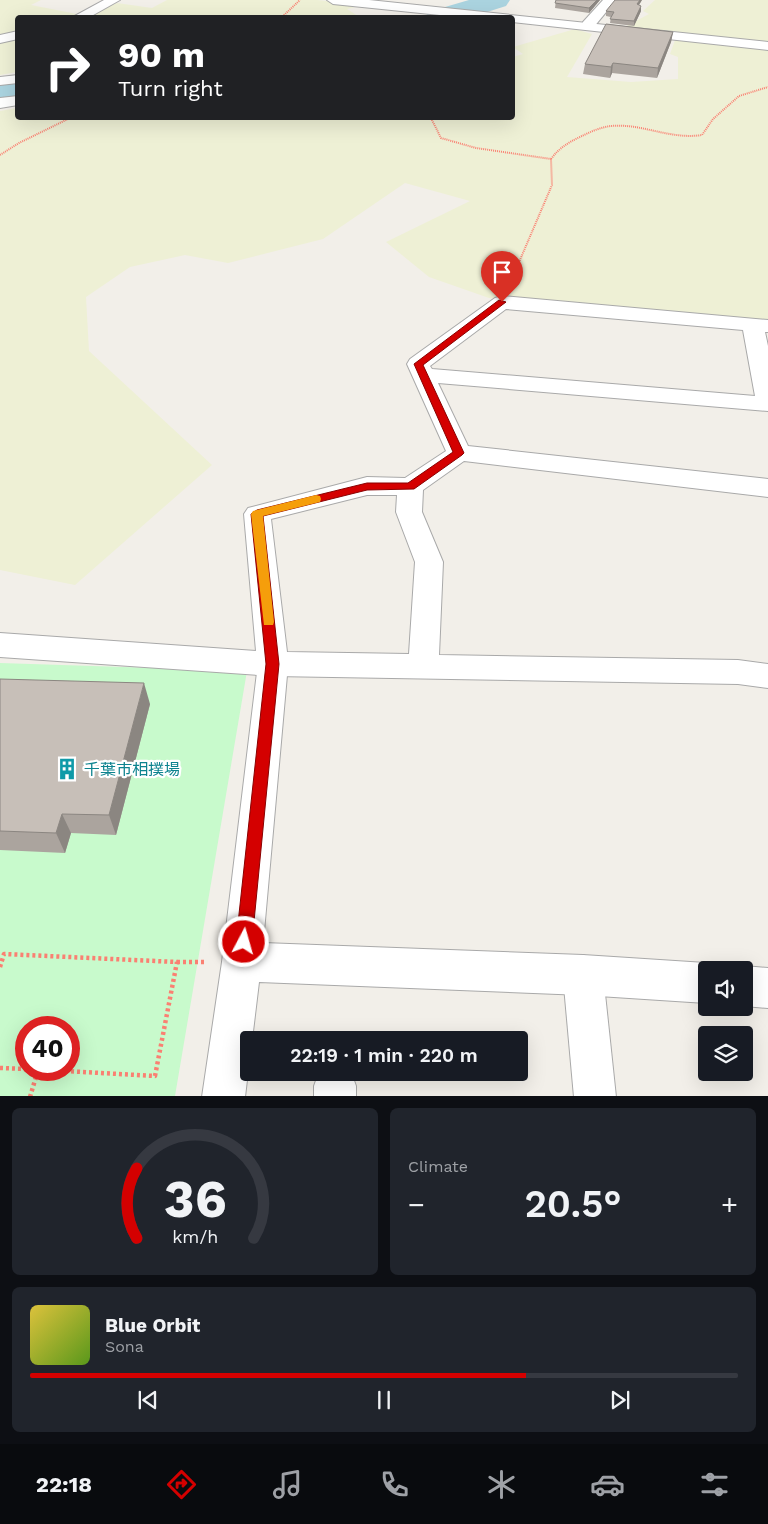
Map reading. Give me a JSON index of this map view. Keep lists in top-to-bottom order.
{
  "places": {
    "building": ["千葉市相撲場"]
  },
  "page": {
    "turn": ["90 m", "Turn right"],
    "limit": "40",
    "trip": "22:19 · 1 min · 220 m",
    "tile": "Climate",
    "heat": ["−", "20.5°", "+"],
    "song": ["Blue Orbit", "Sona"],
    "tabs": "22:18",
    "gauge": ["36", "km/h"]
  }
}
